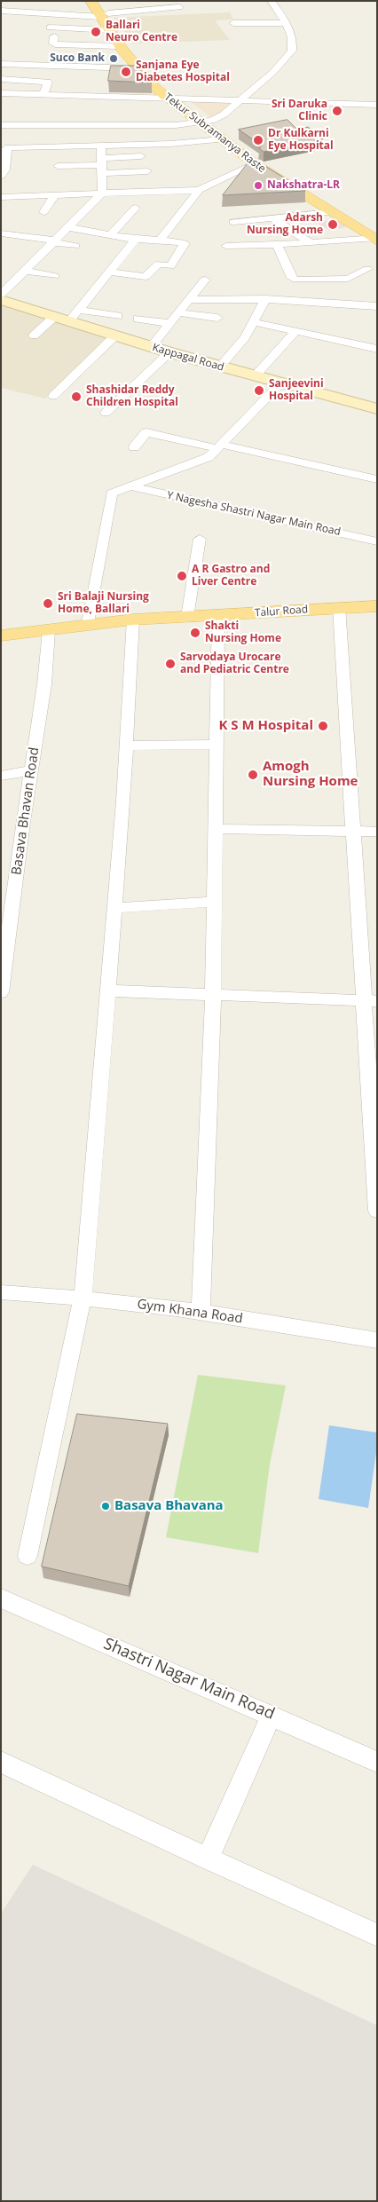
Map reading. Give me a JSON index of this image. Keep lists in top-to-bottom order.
{
  "streets": {
    "main road": ["Tekur Subramanya Raste", "Kappagal Road", "Talur Road"],
    "street": [
      "Y Nagesha Shastri Nagar Main Road",
      "Basava Bhavan Road",
      "Gym Khana Road",
      "Shastri Nagar Main Road"
    ]
  },
  "crossings": [
    ["Talur Road", "Basava Bhavan Road"]
  ],
  "places": [
    "Ballari Neuro Centre",
    "Suco Bank",
    "Sanjana Eye Diabetes Hospital",
    "Sri Daruka Clinic",
    "Dr Kulkarni Eye Hospital",
    "Nakshatra-LR",
    "Adarsh Nursing Home",
    "Sanjeevini Hospital",
    "Shashidar Reddy Children Hospital",
    "A R Gastro and Liver Centre",
    "Sri Balaji Nursing Home, Ballari",
    "Shakti Nursing Home",
    "Sarvodaya Urocare and Pediatric Centre",
    "K S M Hospital",
    "Amogh Nursing Home",
    "Basava Bhavana"
  ]
}
